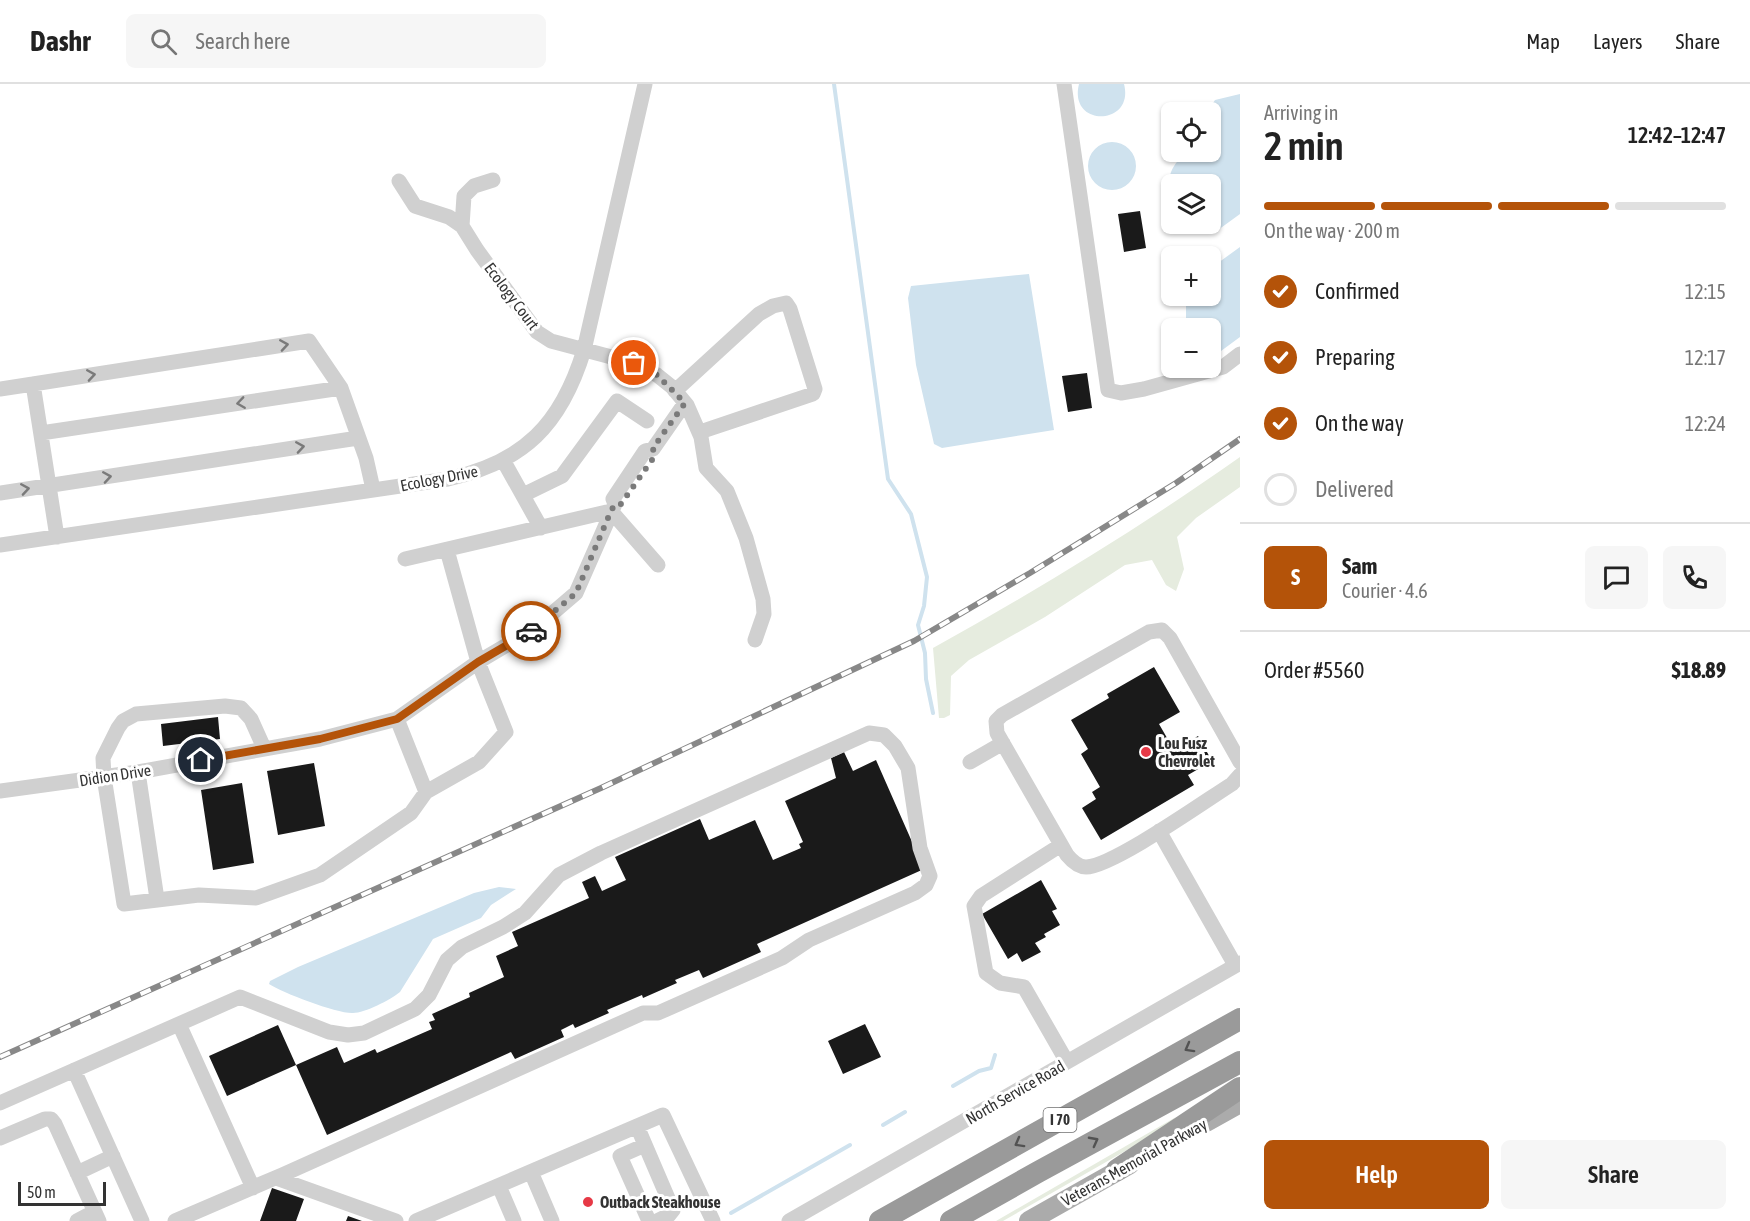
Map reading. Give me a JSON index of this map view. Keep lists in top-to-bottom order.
{
  "streets": {
    "highway": ["I 70"],
    "main road": ["Veterans Memorial Parkway"],
    "street": [
      "Ecology Court",
      "Ecology Drive",
      "Didion Drive",
      "North Service Road"
    ]
  },
  "crossings": [
    ["Ecology Court", "Ecology Drive"]
  ],
  "places": ["Lou Fusz Chevrolet", "Outback Steakhouse"],
  "scale_bar": "50 m",
  "page": {
    "header": "Dashr",
    "search": "Search here",
    "nav": ["Map", "Layers", "Share"],
    "heading": ["2 min", "Arriving in", "12:42–12:47"],
    "panel": [
      "Sam",
      "Courier · 4.6",
      "Order #5560",
      "$18.89"
    ],
    "map_buttons": ["+", "−"],
    "bar": "On the way · 200 m",
    "list": [
      ["Confirmed", "12:15"],
      ["Preparing", "12:17"],
      ["On the way", "12:24"],
      "Delivered"
    ],
    "round": "S",
    "buttons": ["Help", "Share"],
    "scale": "50 m"
  }
}
